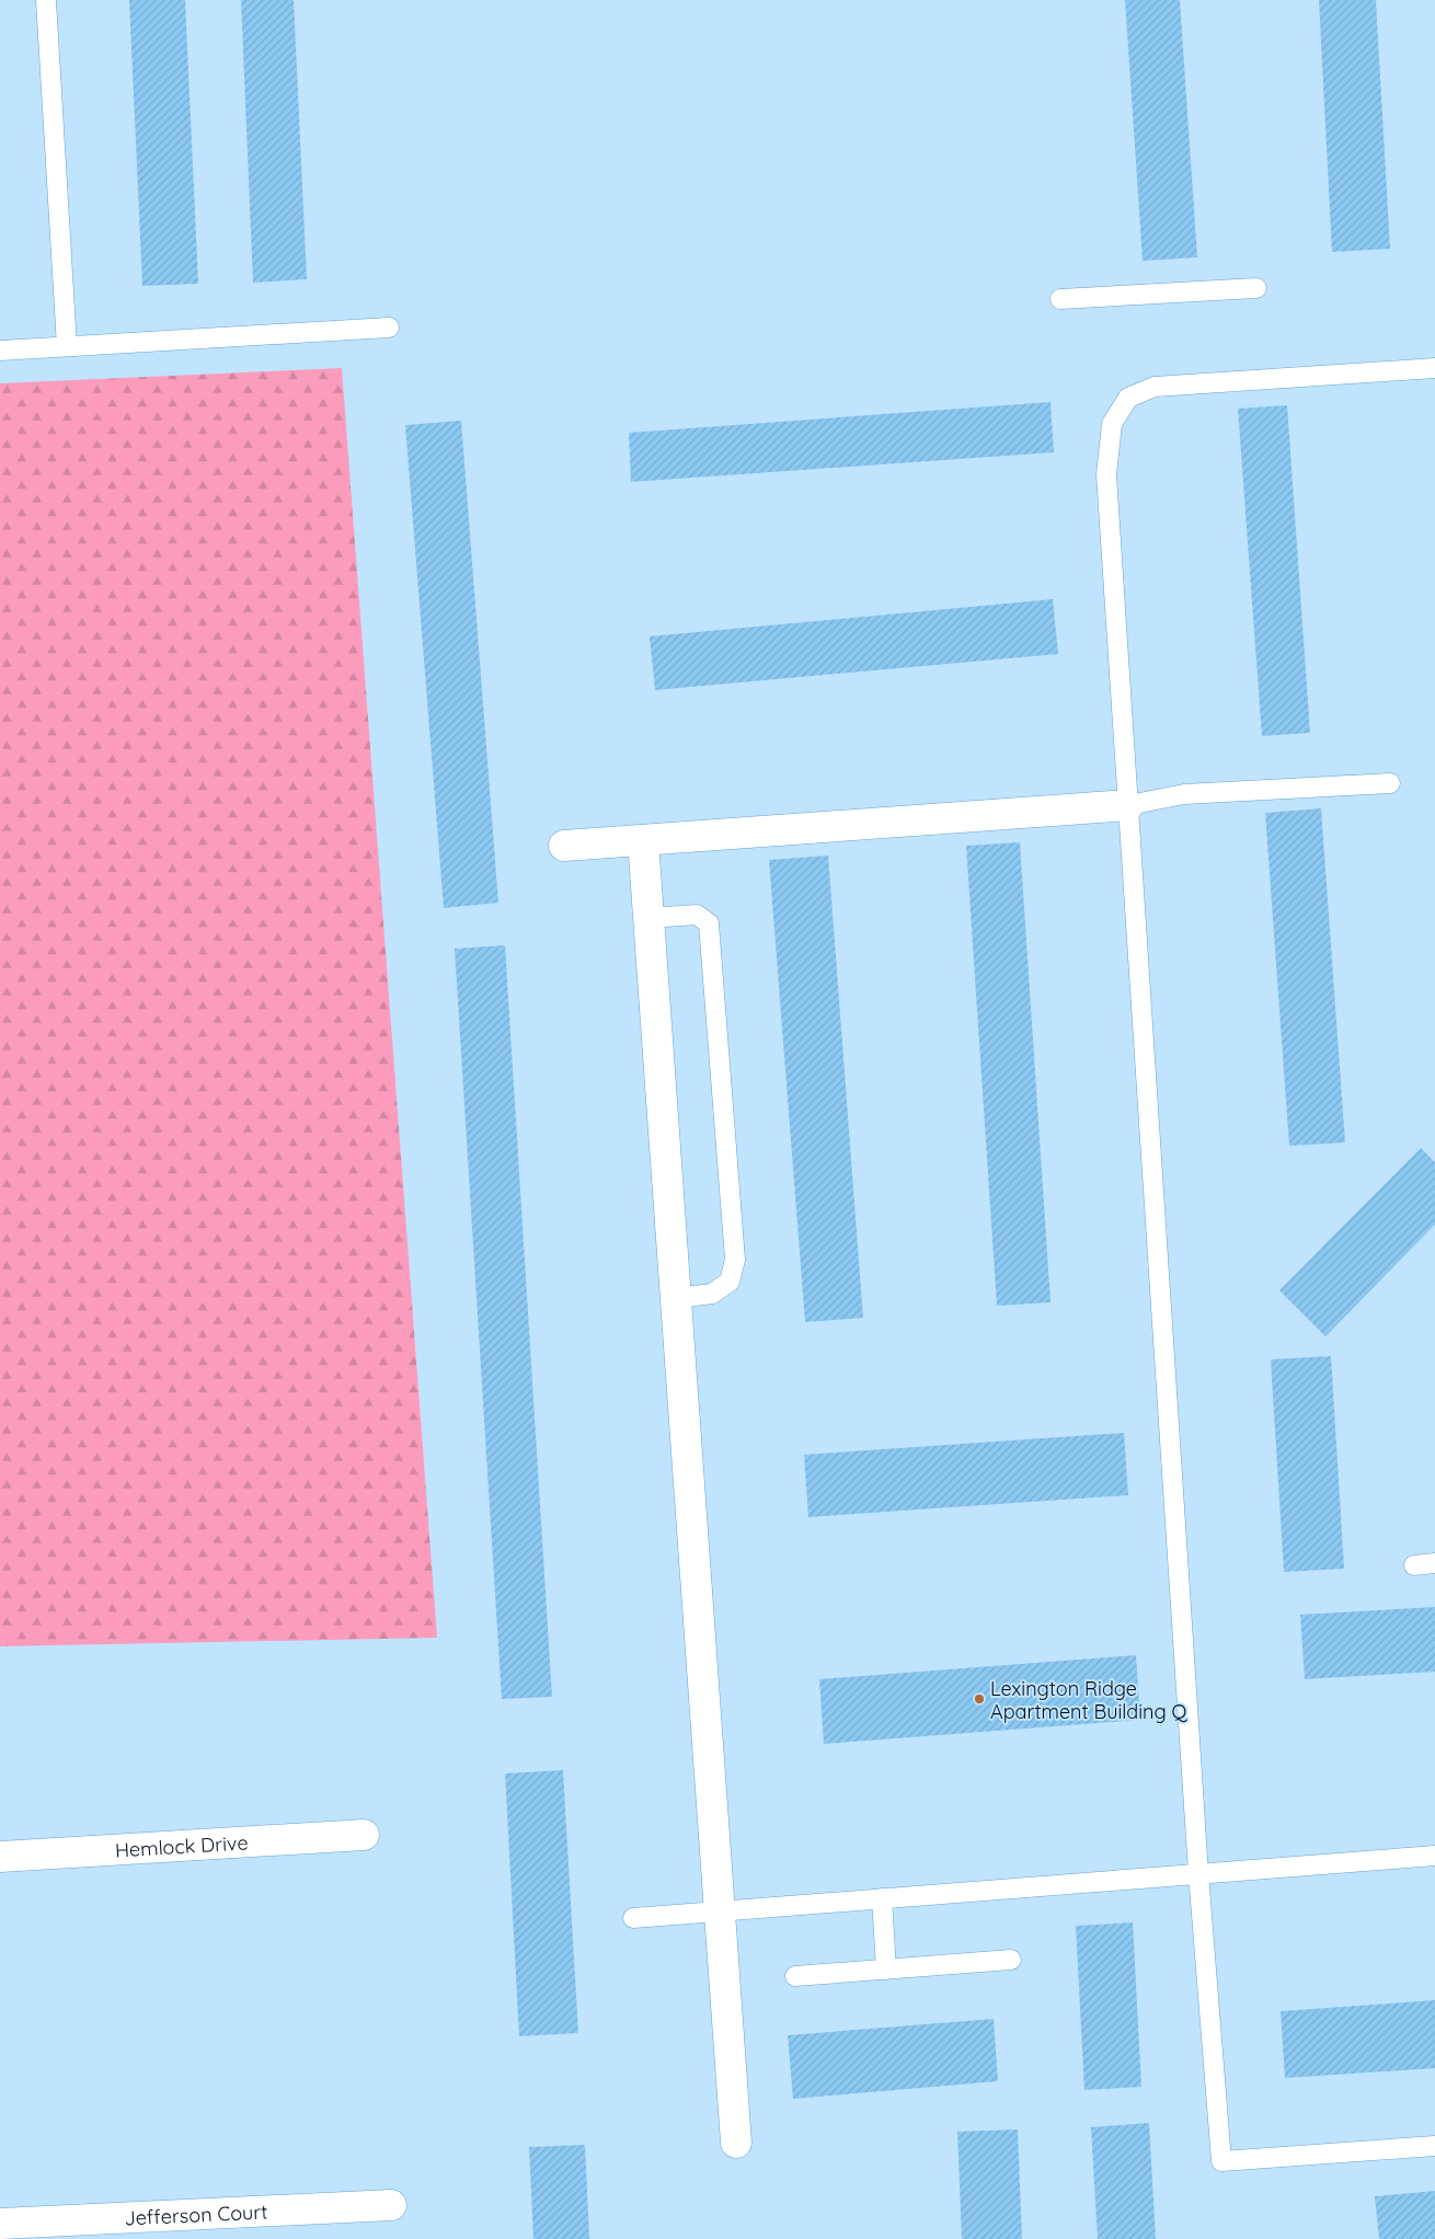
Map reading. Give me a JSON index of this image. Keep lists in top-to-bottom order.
{
  "streets": {
    "street": ["Hemlock Drive", "Jefferson Court"]
  },
  "places": ["Lexington Ridge Apartment Building Q"]
}
